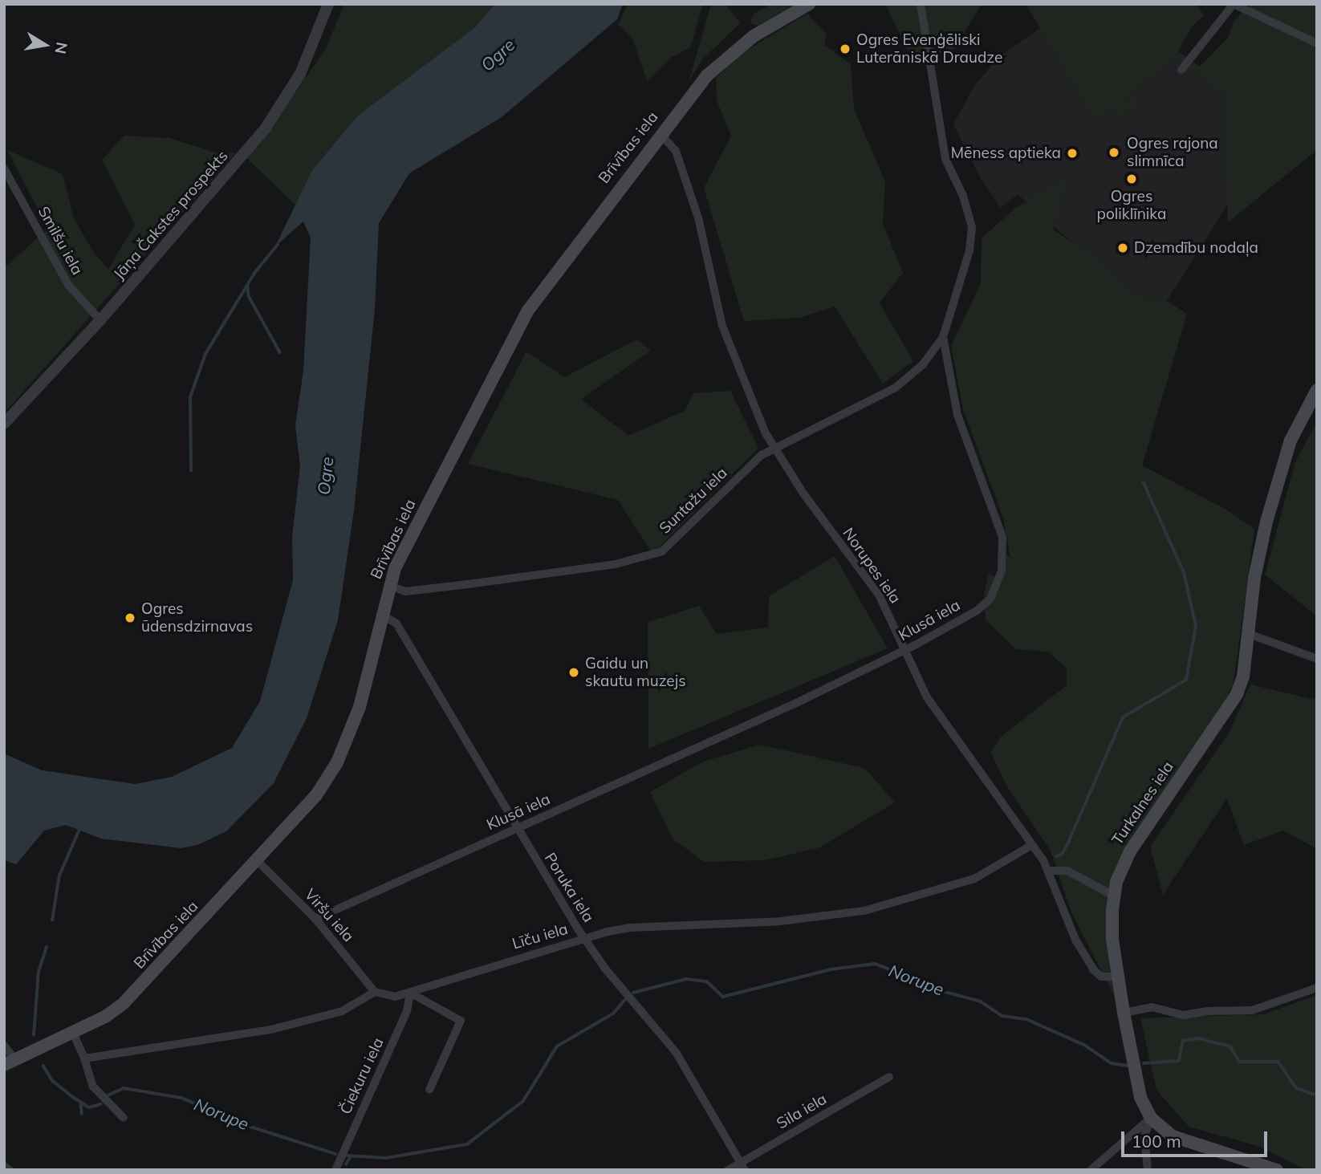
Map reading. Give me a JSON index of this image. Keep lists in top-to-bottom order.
{
  "streets": {
    "main road": ["Brīvības iela", "Turkalnes iela"],
    "street": [
      "Jāņa Čakstes prospekts",
      "Smilšu iela",
      "Suntažu iela",
      "Norupes iela",
      "Klusā iela",
      "Poruka iela",
      "Viršu iela",
      "Līču iela",
      "Čiekuru iela",
      "Sila iela"
    ]
  },
  "crossings": [
    ["Brīvības iela", "Suntažu iela"],
    ["Brīvības iela", "Norupes iela"],
    ["Brīvības iela", "Poruka iela"],
    ["Brīvības iela", "Viršu iela"],
    ["Jāņa Čakstes prospekts", "Smilšu iela"],
    ["Suntažu iela", "Norupes iela"],
    ["Suntažu iela", "Klusā iela"],
    ["Norupes iela", "Klusā iela"],
    ["Norupes iela", "Turkalnes iela"],
    ["Norupes iela", "Līču iela"],
    ["Klusā iela", "Poruka iela"],
    ["Klusā iela", "Viršu iela"],
    ["Poruka iela", "Līču iela"],
    ["Poruka iela", "Sila iela"],
    ["Viršu iela", "Līču iela"],
    ["Līču iela", "Čiekuru iela"]
  ],
  "water": ["Ogre", "Norupe"],
  "places": [
    "Ogres Evenģēliski Luterāniskā Draudze",
    "Ogres rajona slimnīca",
    "Mēness aptieka",
    "Ogres poliklīnika",
    "Dzemdību nodaļa",
    "Ogres ūdensdzirnavas",
    "Gaidu un skautu muzejs"
  ],
  "scale_bar": "100 m",
  "north": "right"
}
